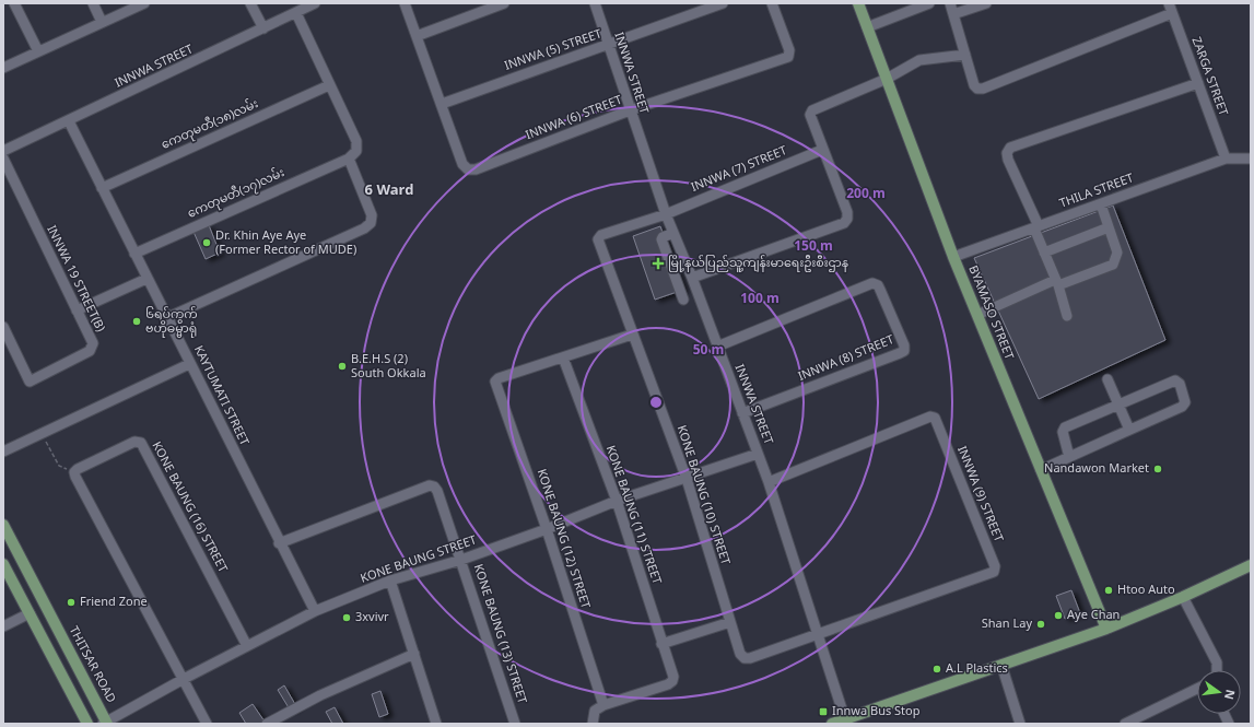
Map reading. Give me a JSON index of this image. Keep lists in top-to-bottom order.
{
  "streets": {
    "main road": ["BYAMASO STREET", "THITSAR ROAD"],
    "street": [
      "INNWA (5) STREET",
      "INNWA STREET",
      "ZARGA STREET",
      "INNWA (6) STREET",
      "ကေတုမတီ(၁၈)လမ်း",
      "INNWA (7) STREET",
      "THILA STREET",
      "ကေတုမတီ(၁၇)လမ်း",
      "INNWA 19 STREET(B)",
      "INNWA (8) STREET",
      "KAYTUMATI STREET",
      "INNWA (9) STREET",
      "KONE BAUNG (10) STREET",
      "KONE BAUNG (16) STREET",
      "KONE BAUNG (11) STREET",
      "KONE BAUNG (12) STREET",
      "KONE BAUNG STREET",
      "KONE BAUNG (13) STREET"
    ]
  },
  "crossings": [
    ["INNWA (5) STREET", "INNWA STREET"],
    ["INNWA (5) STREET", "INNWA (6) STREET"],
    ["INNWA STREET", "INNWA (6) STREET"],
    ["INNWA STREET", "INNWA (7) STREET"],
    ["INNWA STREET", "INNWA (8) STREET"],
    ["INNWA STREET", "KAYTUMATI STREET"],
    ["INNWA STREET", "INNWA (9) STREET"],
    ["INNWA STREET", "KONE BAUNG (10) STREET"],
    ["INNWA STREET", "KONE BAUNG STREET"],
    ["ZARGA STREET", "THILA STREET"],
    ["ကေတုမတီ(၁၈)လမ်း", "KAYTUMATI STREET"],
    ["INNWA (7) STREET", "KONE BAUNG (10) STREET"],
    ["THILA STREET", "BYAMASO STREET"],
    ["ကေတုမတီ(၁၇)လမ်း", "KAYTUMATI STREET"],
    ["KAYTUMATI STREET", "KONE BAUNG STREET"],
    ["KAYTUMATI STREET", "KONE BAUNG (13) STREET"],
    ["INNWA (9) STREET", "KONE BAUNG (10) STREET"],
    ["KONE BAUNG (10) STREET", "KONE BAUNG STREET"],
    ["KONE BAUNG (16) STREET", "KONE BAUNG STREET"],
    ["KONE BAUNG (11) STREET", "KONE BAUNG (12) STREET"],
    ["KONE BAUNG (11) STREET", "KONE BAUNG STREET"],
    ["KONE BAUNG (12) STREET", "KONE BAUNG STREET"],
    ["KONE BAUNG STREET", "KONE BAUNG (13) STREET"],
    ["KONE BAUNG STREET", "THITSAR ROAD"]
  ],
  "districts": ["6 Ward"],
  "places": {
    "other": [
      "Dr. Khin Aye Aye (Former Rector of MUDE)",
      "၆ရပ်ကွက် ဗဟိုဓမ္မာရုံ",
      "B.E.H.S (2) South Okkala",
      "Nandawon Market",
      "Htoo Auto",
      "Friend Zone",
      "Aye Chan",
      "3xvivr",
      "Shan Lay",
      "A.L Plastics"
    ],
    "health": ["မြို့နယ်ပြည်သူ့ကျန်းမာရေးဦးစီးဌာန"],
    "transit": ["Innwa Bus Stop"]
  },
  "north": "right",
  "rings": [
    "200 m",
    "150 m",
    "100 m",
    "50 m"
  ]
}
